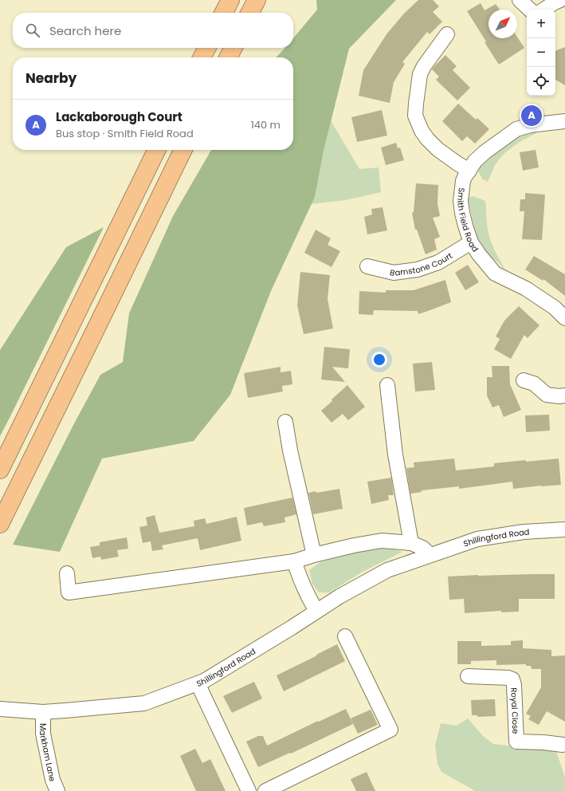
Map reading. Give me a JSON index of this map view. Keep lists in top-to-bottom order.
{
  "streets": {
    "street": [
      "Smith Field Road",
      "Barnstone Court",
      "Shillingford Road",
      "Royal Close",
      "Markham Lane"
    ]
  },
  "crossings": [
    ["Smith Field Road", "Barnstone Court"],
    ["Shillingford Road", "Markham Lane"]
  ],
  "north": "top right",
  "page": {
    "map_buttons": ["+", "−"],
    "search": "Search here",
    "heading": "Nearby",
    "list": [
      {
        "mark": "A",
        "name": "Lackaborough Court",
        "note": "Bus stop · Smith Field Road",
        "value": "140 m"
      }
    ],
    "pins": "A"
  }
}
